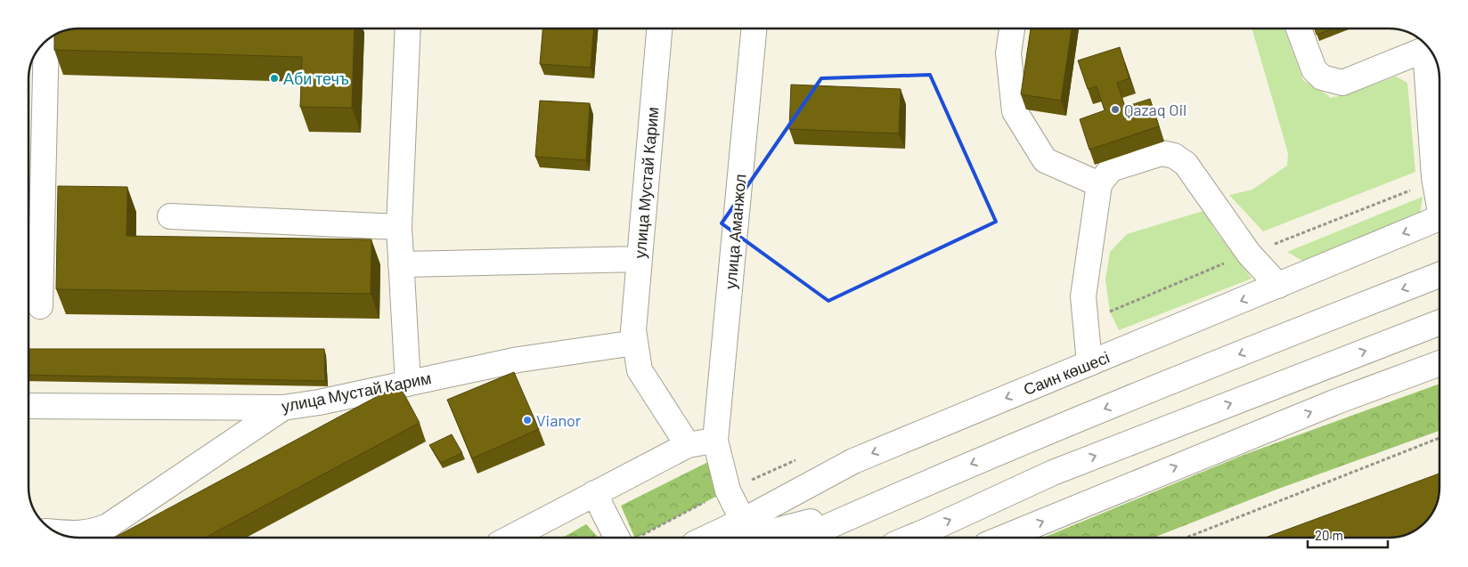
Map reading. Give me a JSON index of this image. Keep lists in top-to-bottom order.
{
  "streets": {
    "main road": ["улица Мустай Карим", "улица Аманжол", "Саин көшесі"]
  },
  "crossings": [
    ["улица Аманжол", "Саин көшесі"]
  ],
  "places": ["Аби течъ", "Qazaq Oil", "Vianor"],
  "scale_bar": "20 m"
}
